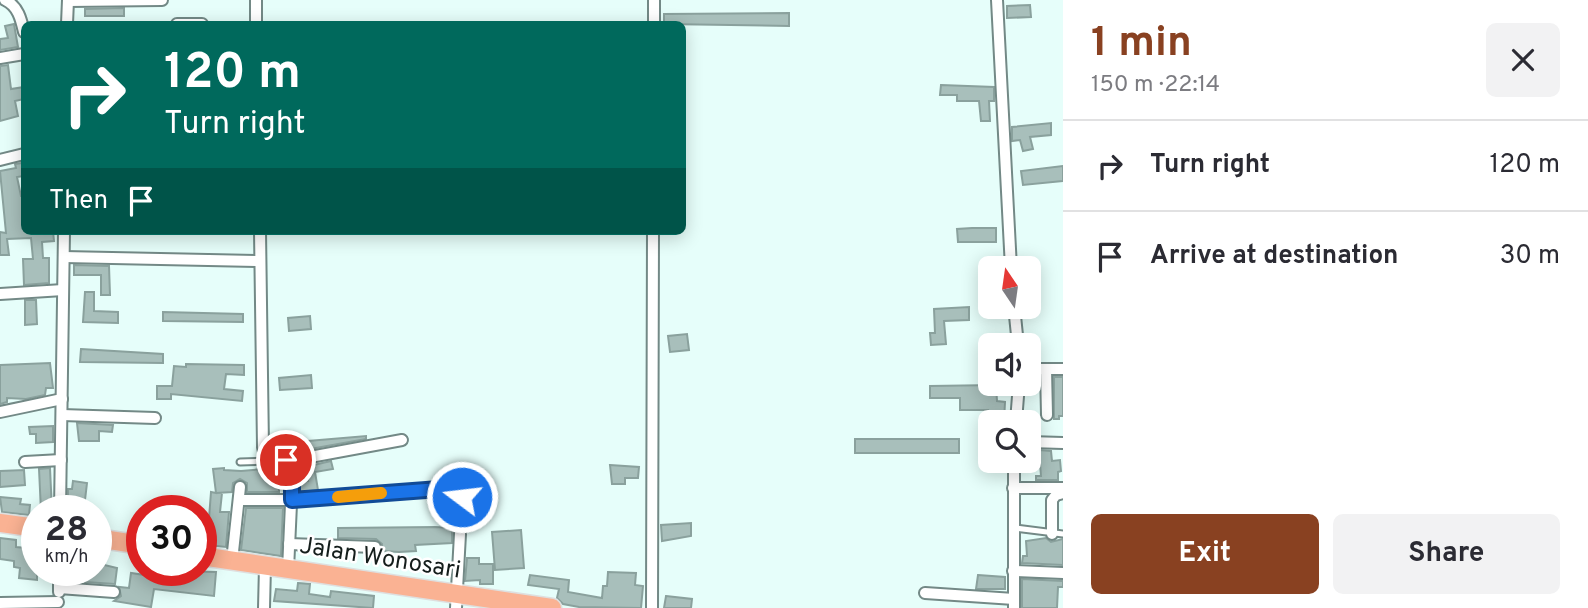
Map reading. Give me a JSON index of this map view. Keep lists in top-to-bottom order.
{
  "streets": {
    "highway": ["Jalan Wonosari"]
  },
  "north": "top",
  "page": {
    "heading": ["1 min", "150 m · 22:14"],
    "turn": ["120 m", "Turn right"],
    "list": [
      {
        "name": "Turn right",
        "value": "120 m"
      },
      {
        "name": "Arrive at destination",
        "value": "30 m"
      }
    ],
    "then": "Then",
    "speed": "28 km/h",
    "limit": "30",
    "buttons": ["Exit", "Share"]
  }
}
